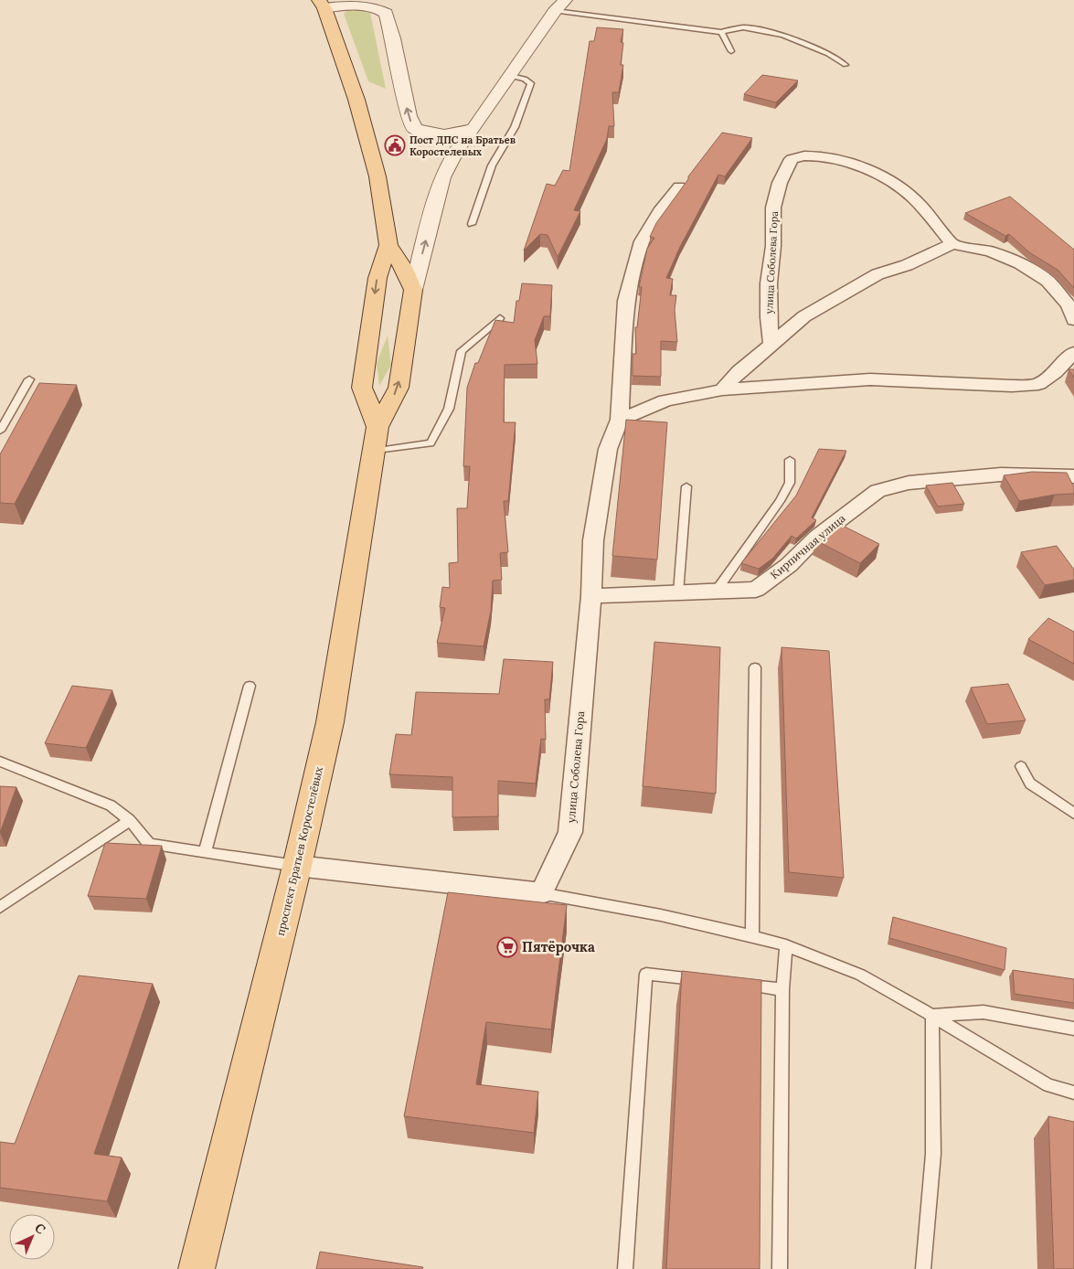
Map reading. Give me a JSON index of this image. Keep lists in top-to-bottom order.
{
  "streets": {
    "main road": ["проспект Братьев Коростелёвых"],
    "street": ["улица Соболева Гора", "Кирпичная улица"]
  },
  "crossings": [
    ["улица Соболева Гора", "Кирпичная улица"]
  ],
  "places": {
    "public building": ["Пост ДПС на Братьев Коростелевых"],
    "supermarket": ["Пятёрочка"]
  },
  "north": "top right"
}
